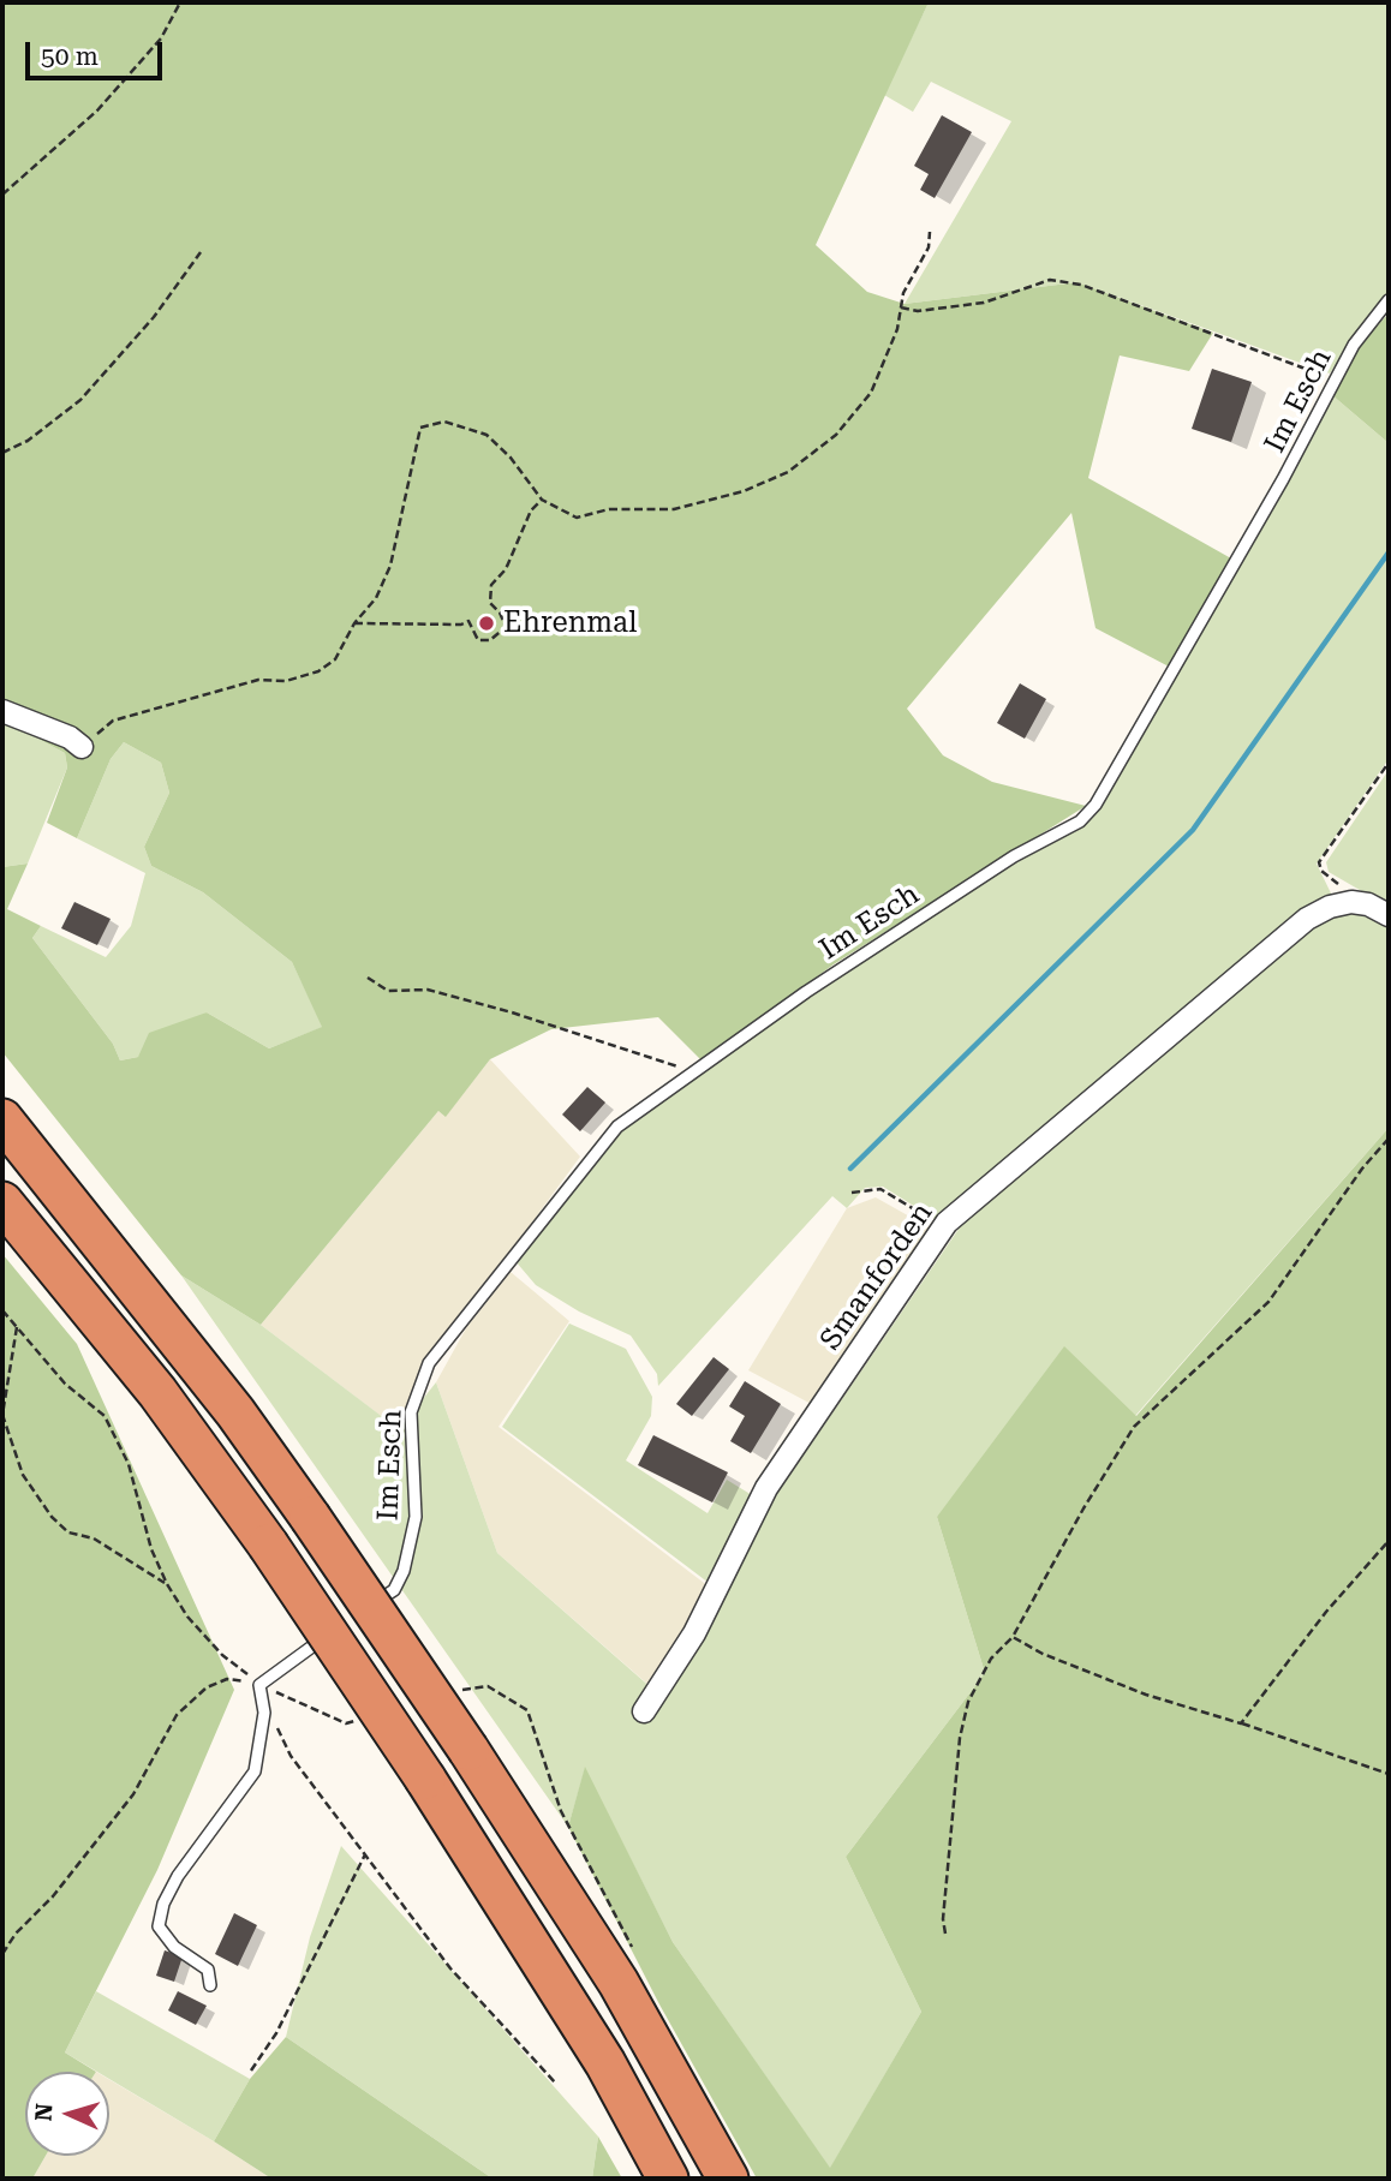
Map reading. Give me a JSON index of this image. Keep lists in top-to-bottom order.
{
  "streets": {
    "street": ["Smanforden"],
    "lane": ["Im Esch"]
  },
  "places": ["Ehrenmal"],
  "scale_bar": "50 m",
  "north": "left"
}
